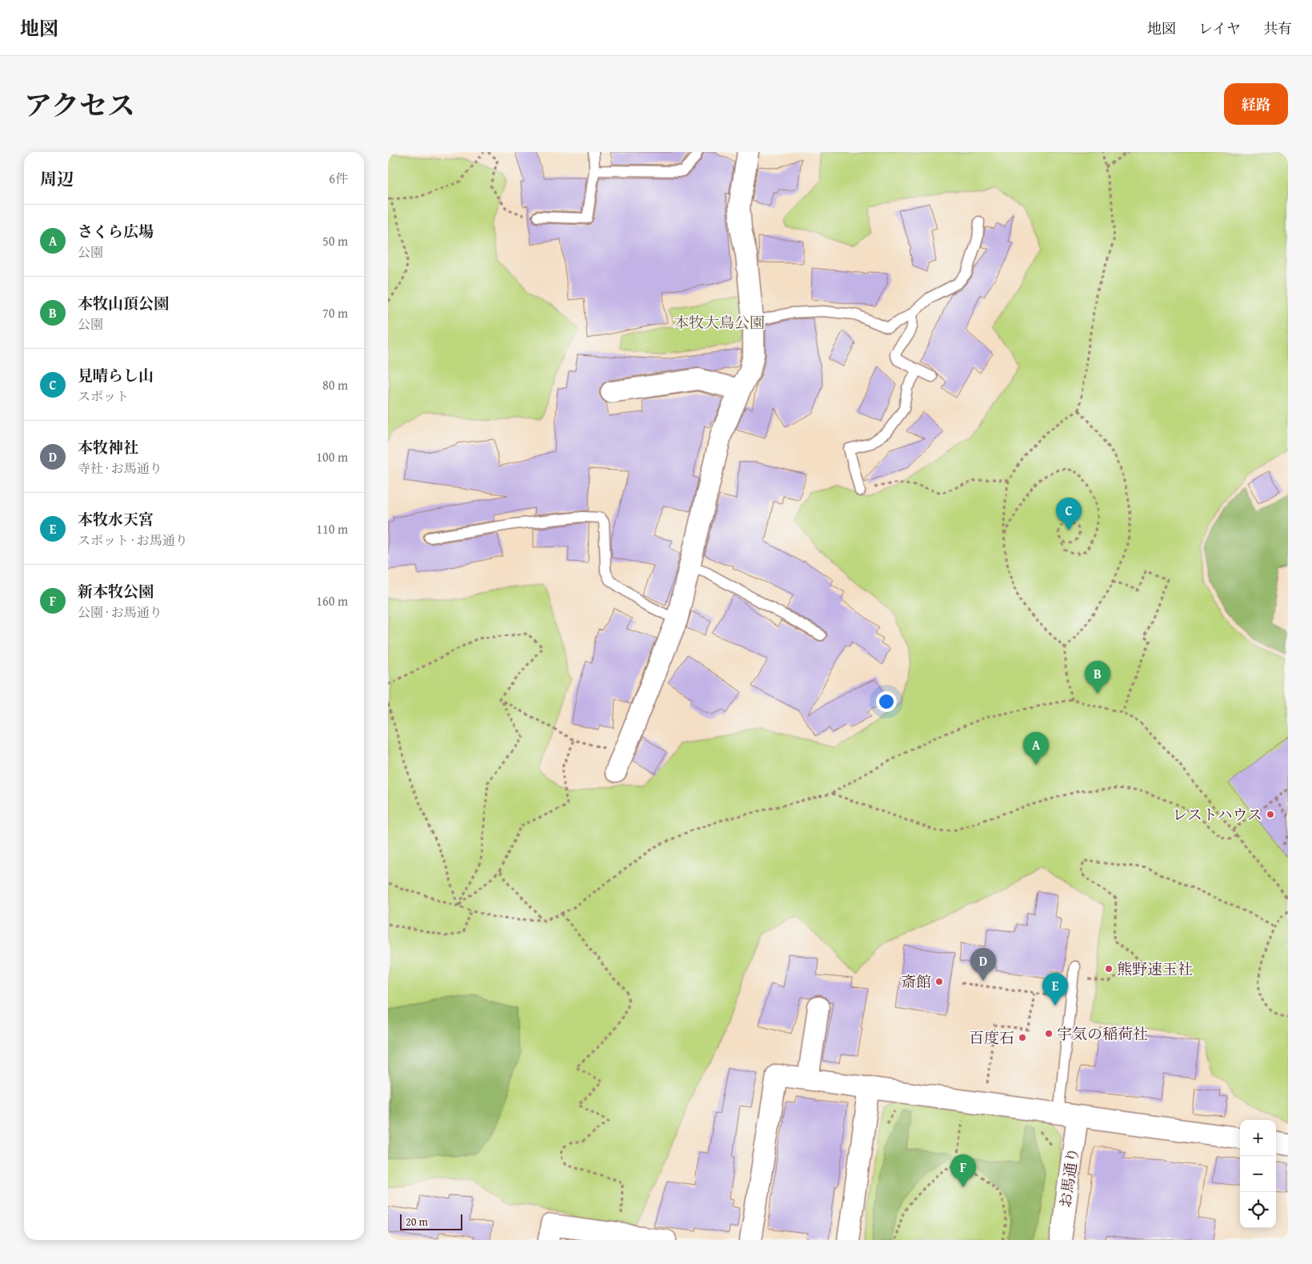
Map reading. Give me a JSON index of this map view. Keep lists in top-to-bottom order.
{
  "streets": {
    "street": ["お馬通り"]
  },
  "parks": ["本牧大鳥公園"],
  "places": [
    "レストハウス",
    "熊野速玉社",
    "斎館",
    "宇気の稲荷社",
    "百度石"
  ],
  "scale_bar": "20 m",
  "page": {
    "header": "地図",
    "nav": ["地図", "レイヤ", "共有"],
    "title": "アクセス",
    "buttons": "経路",
    "heading": ["周辺", "6件"],
    "list": [
      {
        "mark": "A",
        "name": "さくら広場",
        "note": "公園",
        "value": "50 m"
      },
      {
        "mark": "B",
        "name": "本牧山頂公園",
        "note": "公園",
        "value": "70 m"
      },
      {
        "mark": "C",
        "name": "見晴らし山",
        "note": "スポット",
        "value": "80 m"
      },
      {
        "mark": "D",
        "name": "本牧神社",
        "note": "寺社 · お馬通り",
        "value": "100 m"
      },
      {
        "mark": "E",
        "name": "本牧水天宮",
        "note": "スポット · お馬通り",
        "value": "110 m"
      },
      {
        "mark": "F",
        "name": "新本牧公園",
        "note": "公園 · お馬通り",
        "value": "160 m"
      }
    ],
    "pins": [
      "C",
      "B",
      "A",
      "D",
      "E",
      "F"
    ],
    "map_buttons": ["+", "−"],
    "scale": "20 m"
  }
}
